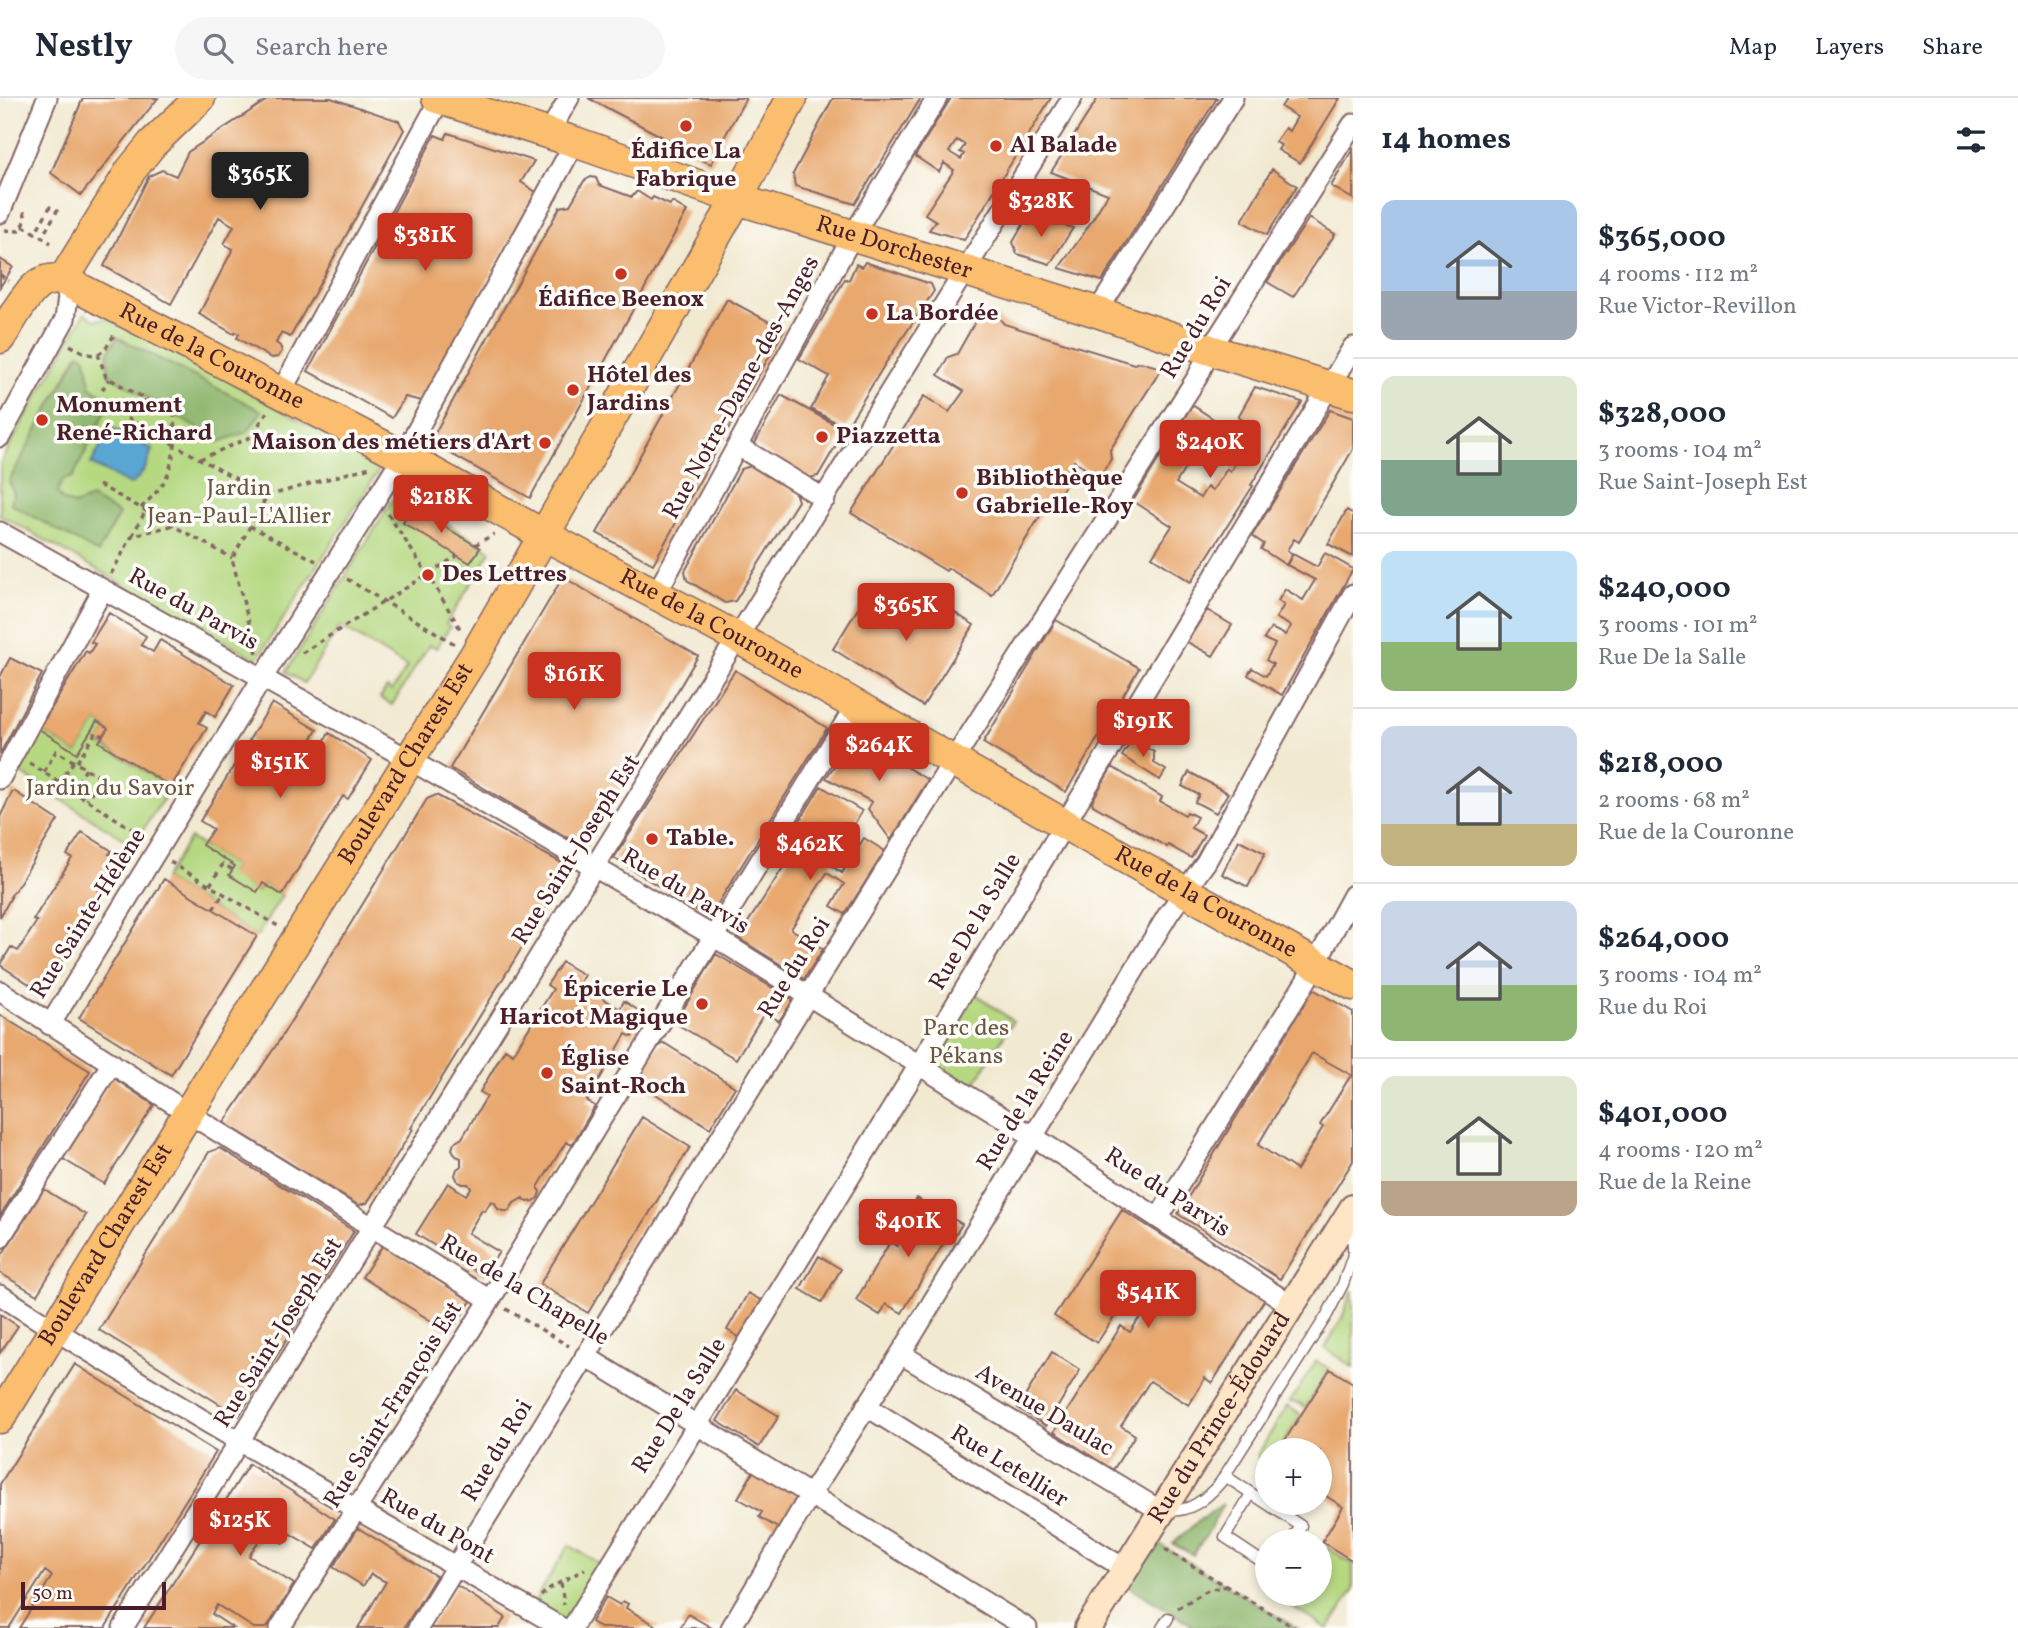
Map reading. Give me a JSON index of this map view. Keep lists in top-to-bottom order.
{
  "streets": {
    "main road": ["Rue Dorchester", "Rue de la Couronne", "Boulevard Charest Est"],
    "street": [
      "Rue du Roi",
      "Rue Notre-Dame-des-Anges",
      "Rue du Parvis",
      "Rue Saint-Joseph Est",
      "Rue Sainte-Hélène",
      "Rue De la Salle",
      "Rue de la Reine",
      "Rue de la Chapelle",
      "Rue Saint-François Est",
      "Avenue Daulac",
      "Rue du Prince-Édouard",
      "Rue Letellier",
      "Rue du Pont"
    ]
  },
  "crossings": [
    ["Rue Dorchester", "Rue du Roi"],
    ["Rue Dorchester", "Rue Notre-Dame-des-Anges"],
    ["Rue Dorchester", "Boulevard Charest Est"],
    ["Rue Dorchester", "Rue Saint-Joseph Est"],
    ["Rue Dorchester", "Rue Sainte-Hélène"],
    ["Rue Dorchester", "Rue De la Salle"],
    ["Rue du Roi", "Rue de la Couronne"],
    ["Rue du Roi", "Rue du Parvis"],
    ["Rue du Roi", "Rue de la Chapelle"],
    ["Rue du Roi", "Rue du Pont"],
    ["Rue de la Couronne", "Rue Notre-Dame-des-Anges"],
    ["Rue de la Couronne", "Boulevard Charest Est"],
    ["Rue de la Couronne", "Rue Saint-Joseph Est"],
    ["Rue de la Couronne", "Rue Sainte-Hélène"],
    ["Rue de la Couronne", "Rue De la Salle"],
    ["Rue de la Couronne", "Rue de la Reine"],
    ["Rue de la Couronne", "Rue Saint-François Est"],
    ["Rue du Parvis", "Boulevard Charest Est"],
    ["Rue du Parvis", "Rue Saint-Joseph Est"],
    ["Rue du Parvis", "Rue Sainte-Hélène"],
    ["Rue du Parvis", "Rue De la Salle"],
    ["Rue du Parvis", "Rue de la Reine"],
    ["Rue du Parvis", "Rue Saint-François Est"],
    ["Rue du Parvis", "Rue du Prince-Édouard"],
    ["Boulevard Charest Est", "Rue de la Chapelle"],
    ["Boulevard Charest Est", "Rue du Pont"],
    ["Rue Saint-Joseph Est", "Rue de la Chapelle"],
    ["Rue Saint-Joseph Est", "Rue du Pont"],
    ["Rue Sainte-Hélène", "Rue de la Chapelle"],
    ["Rue De la Salle", "Rue de la Chapelle"],
    ["Rue de la Reine", "Rue de la Chapelle"],
    ["Rue de la Reine", "Avenue Daulac"],
    ["Rue de la Reine", "Rue Letellier"],
    ["Rue de la Chapelle", "Rue Saint-François Est"],
    ["Rue Saint-François Est", "Rue du Pont"],
    ["Avenue Daulac", "Rue du Prince-Édouard"],
    ["Rue du Prince-Édouard", "Rue Letellier"]
  ],
  "parks": ["Jardin Jean-Paul-L'Allier", "Jardin du Savoir", "Parc des Pékans"],
  "places": [
    "Édifice La Fabrique",
    "Al Balade",
    "Édifice Beenox",
    "La Bordée",
    "Hôtel des Jardins",
    "Monument René-Richard",
    "Piazzetta",
    "Maison des métiers d'Art",
    "Bibliothèque Gabrielle-Roy",
    "Des Lettres",
    "Table.",
    "Épicerie Le Haricot Magique",
    "Église Saint-Roch"
  ],
  "scale_bar": "50 m",
  "page": {
    "header": "Nestly",
    "search": "Search here",
    "nav": ["Map", "Layers", "Share"],
    "heading": "14 homes",
    "price": [
      "$365K",
      "$328K",
      "$381K",
      "$240K",
      "$218K",
      "$365K",
      "$161K",
      "$191K",
      "$264K",
      "$151K",
      "$462K",
      "$401K",
      "$541K",
      "$125K"
    ],
    "list": [
      {
        "name": "$365,000",
        "note": "4 rooms · 112 m² · Rue Victor-Revillon"
      },
      {
        "name": "$328,000",
        "note": "3 rooms · 104 m² · Rue Saint-Joseph Est"
      },
      {
        "name": "$240,000",
        "note": "3 rooms · 101 m² · Rue De la Salle"
      },
      {
        "name": "$218,000",
        "note": "2 rooms · 68 m² · Rue de la Couronne"
      },
      {
        "name": "$264,000",
        "note": "3 rooms · 104 m² · Rue du Roi"
      },
      {
        "name": "$401,000",
        "note": "4 rooms · 120 m² · Rue de la Reine"
      }
    ],
    "map_buttons": ["+", "−"],
    "scale": "50 m"
  }
}
